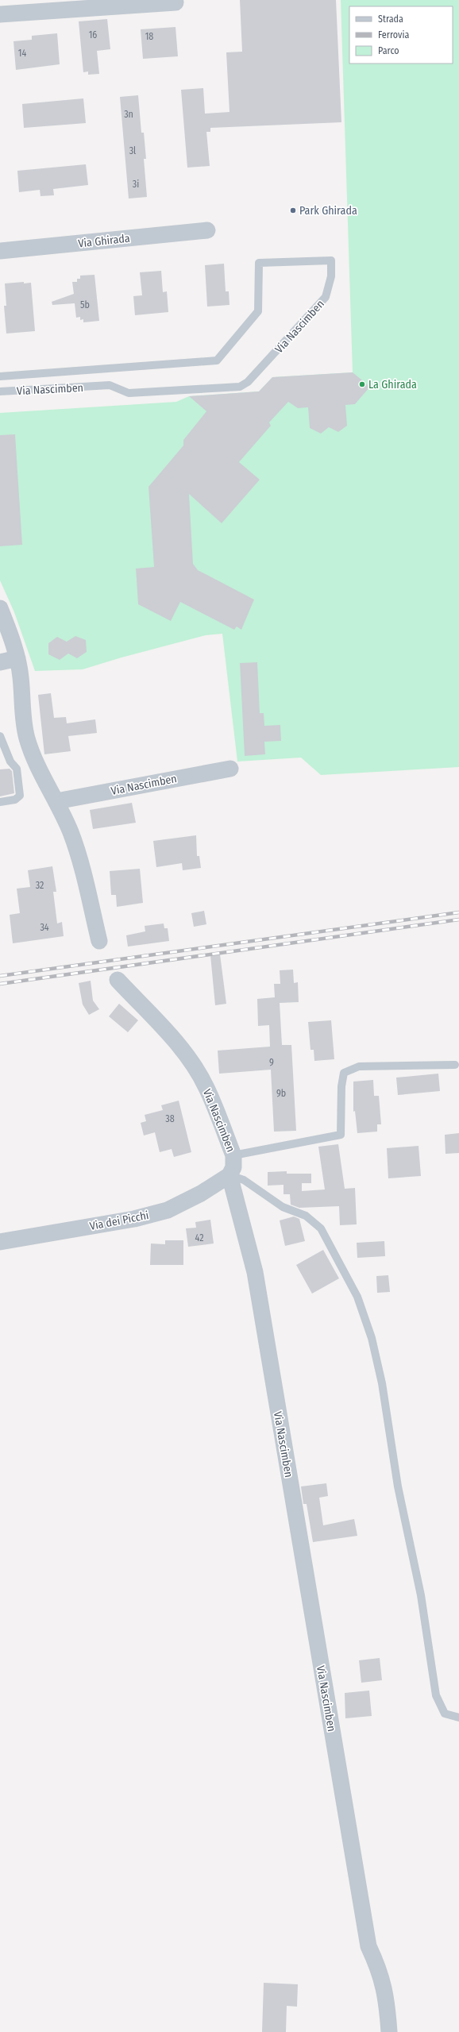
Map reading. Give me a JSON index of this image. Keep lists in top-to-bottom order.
{
  "streets": {
    "street": ["Via Ghirada", "Via Nascimben", "Via dei Picchi"]
  },
  "crossings": [
    ["Via Nascimben", "Via dei Picchi"]
  ],
  "places": ["Park Ghirada", "La Ghirada"],
  "house_numbers": [
    "16",
    "18",
    "14",
    "3n",
    "3l",
    "3i",
    "5b",
    "32",
    "34",
    "9",
    "9b",
    "38",
    "42"
  ],
  "legend": ["Strada", "Ferrovia", "Parco"]
}
